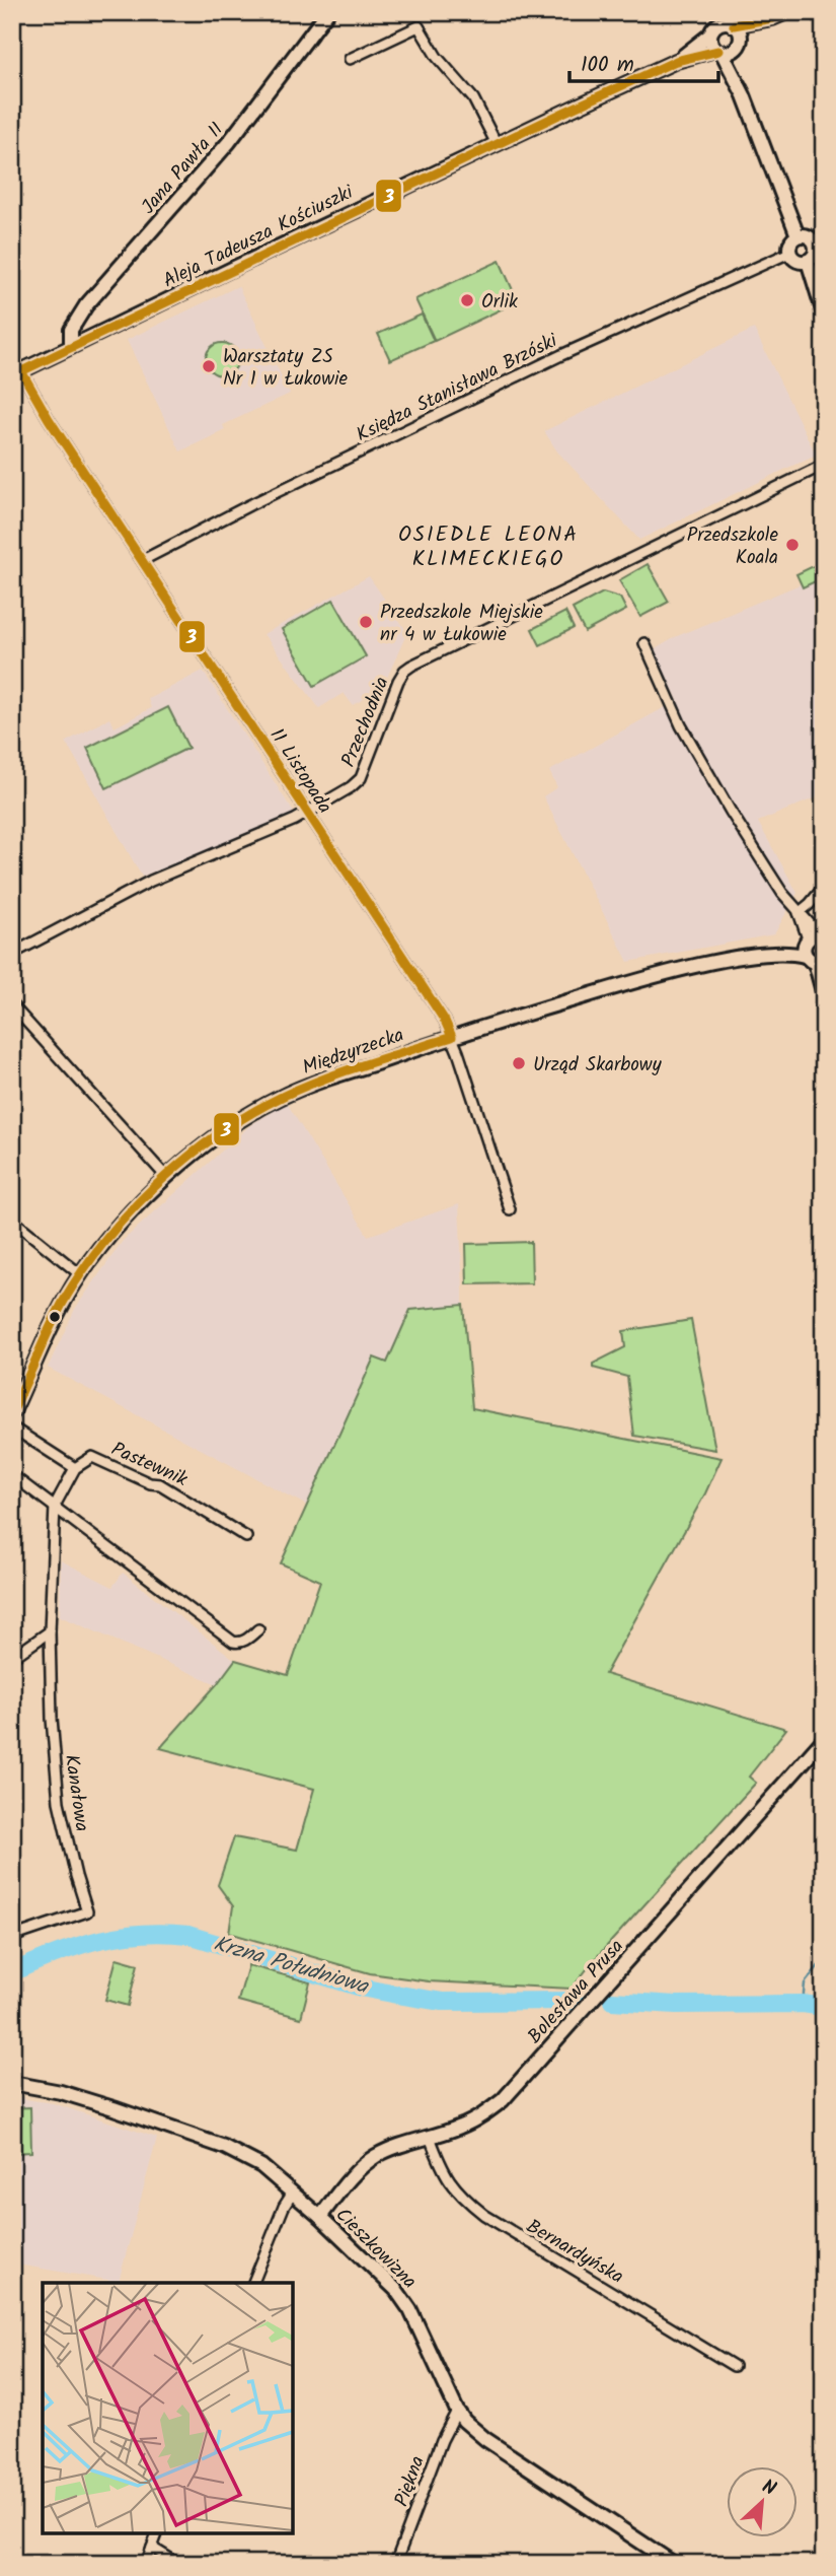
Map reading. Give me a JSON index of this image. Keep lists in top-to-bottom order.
{
  "streets": {
    "street": [
      "Jana Pawła II",
      "Aleja Tadeusza Kościuszki",
      "Księdza Stanisława Brzóski",
      "Przechodnia",
      "11 Listopada",
      "Międzyrzecka",
      "Pastewnik",
      "Kanałowa",
      "Bolesława Prusa",
      "Cieszkowizna",
      "Bernardyńska",
      "Piękna"
    ]
  },
  "crossings": [
    ["Jana Pawła II", "Aleja Tadeusza Kościuszki"],
    ["Aleja Tadeusza Kościuszki", "11 Listopada"],
    ["Księdza Stanisława Brzóski", "11 Listopada"],
    ["Przechodnia", "11 Listopada"],
    ["11 Listopada", "Międzyrzecka"],
    ["Bolesława Prusa", "Cieszkowizna"],
    ["Bolesława Prusa", "Bernardyńska"],
    ["Cieszkowizna", "Piękna"]
  ],
  "districts": ["OSIEDLE LEONA KLIMECKIEGO"],
  "water": ["Krzna Południowa"],
  "places": [
    "Orlik",
    "Warsztaty ZS Nr 1 w Łukowie",
    "Przedszkole Koala",
    "Przedszkole Miejskie nr 4 w Łukowie",
    "Urząd Skarbowy"
  ],
  "lines": ["transit line 3"],
  "scale_bar": "100 m",
  "north": "top right"
}
